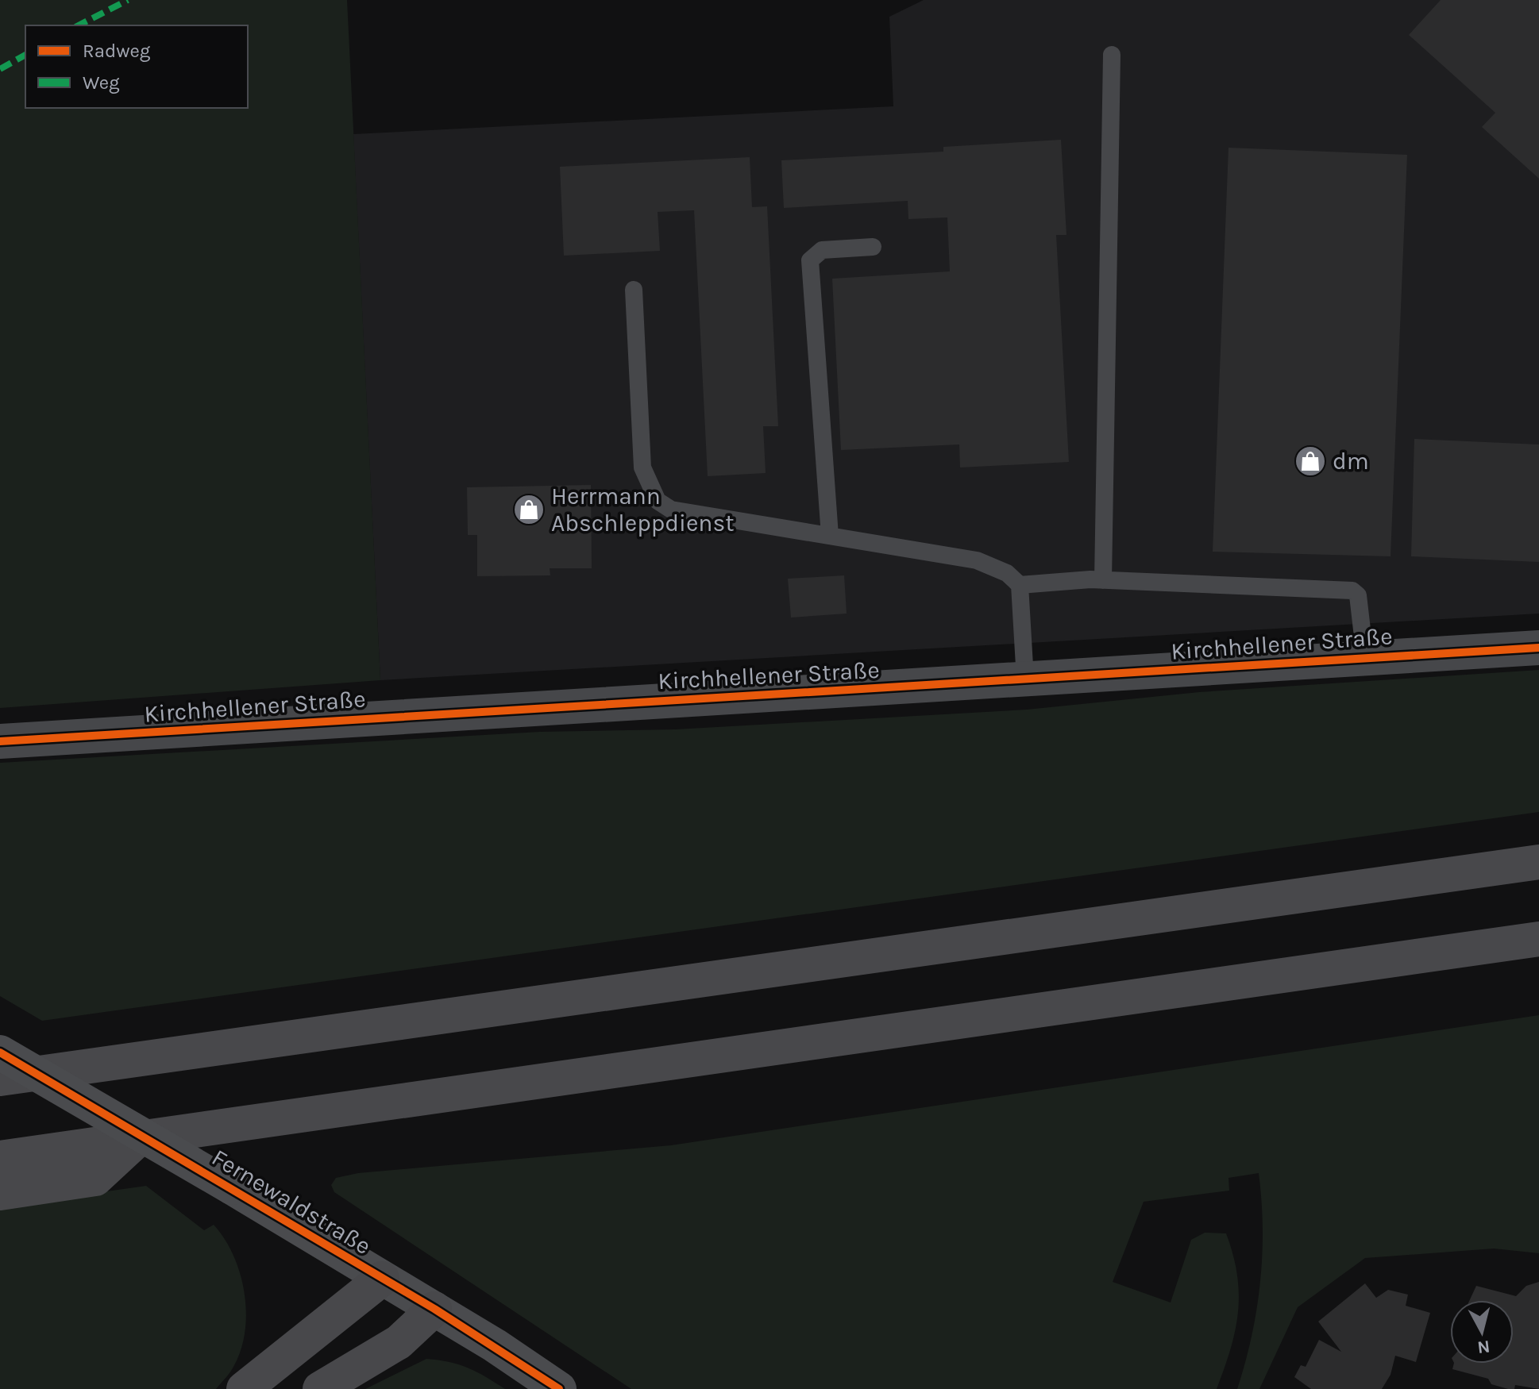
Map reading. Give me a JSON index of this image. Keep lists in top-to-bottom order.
{
  "streets": {
    "main road": ["Fernewaldstraße"],
    "street": ["Kirchhellener Straße"]
  },
  "places": {
    "shop": ["dm", "Herrmann Abschleppdienst"]
  },
  "legend": ["Radweg", "Weg"],
  "north": "bottom"
}
